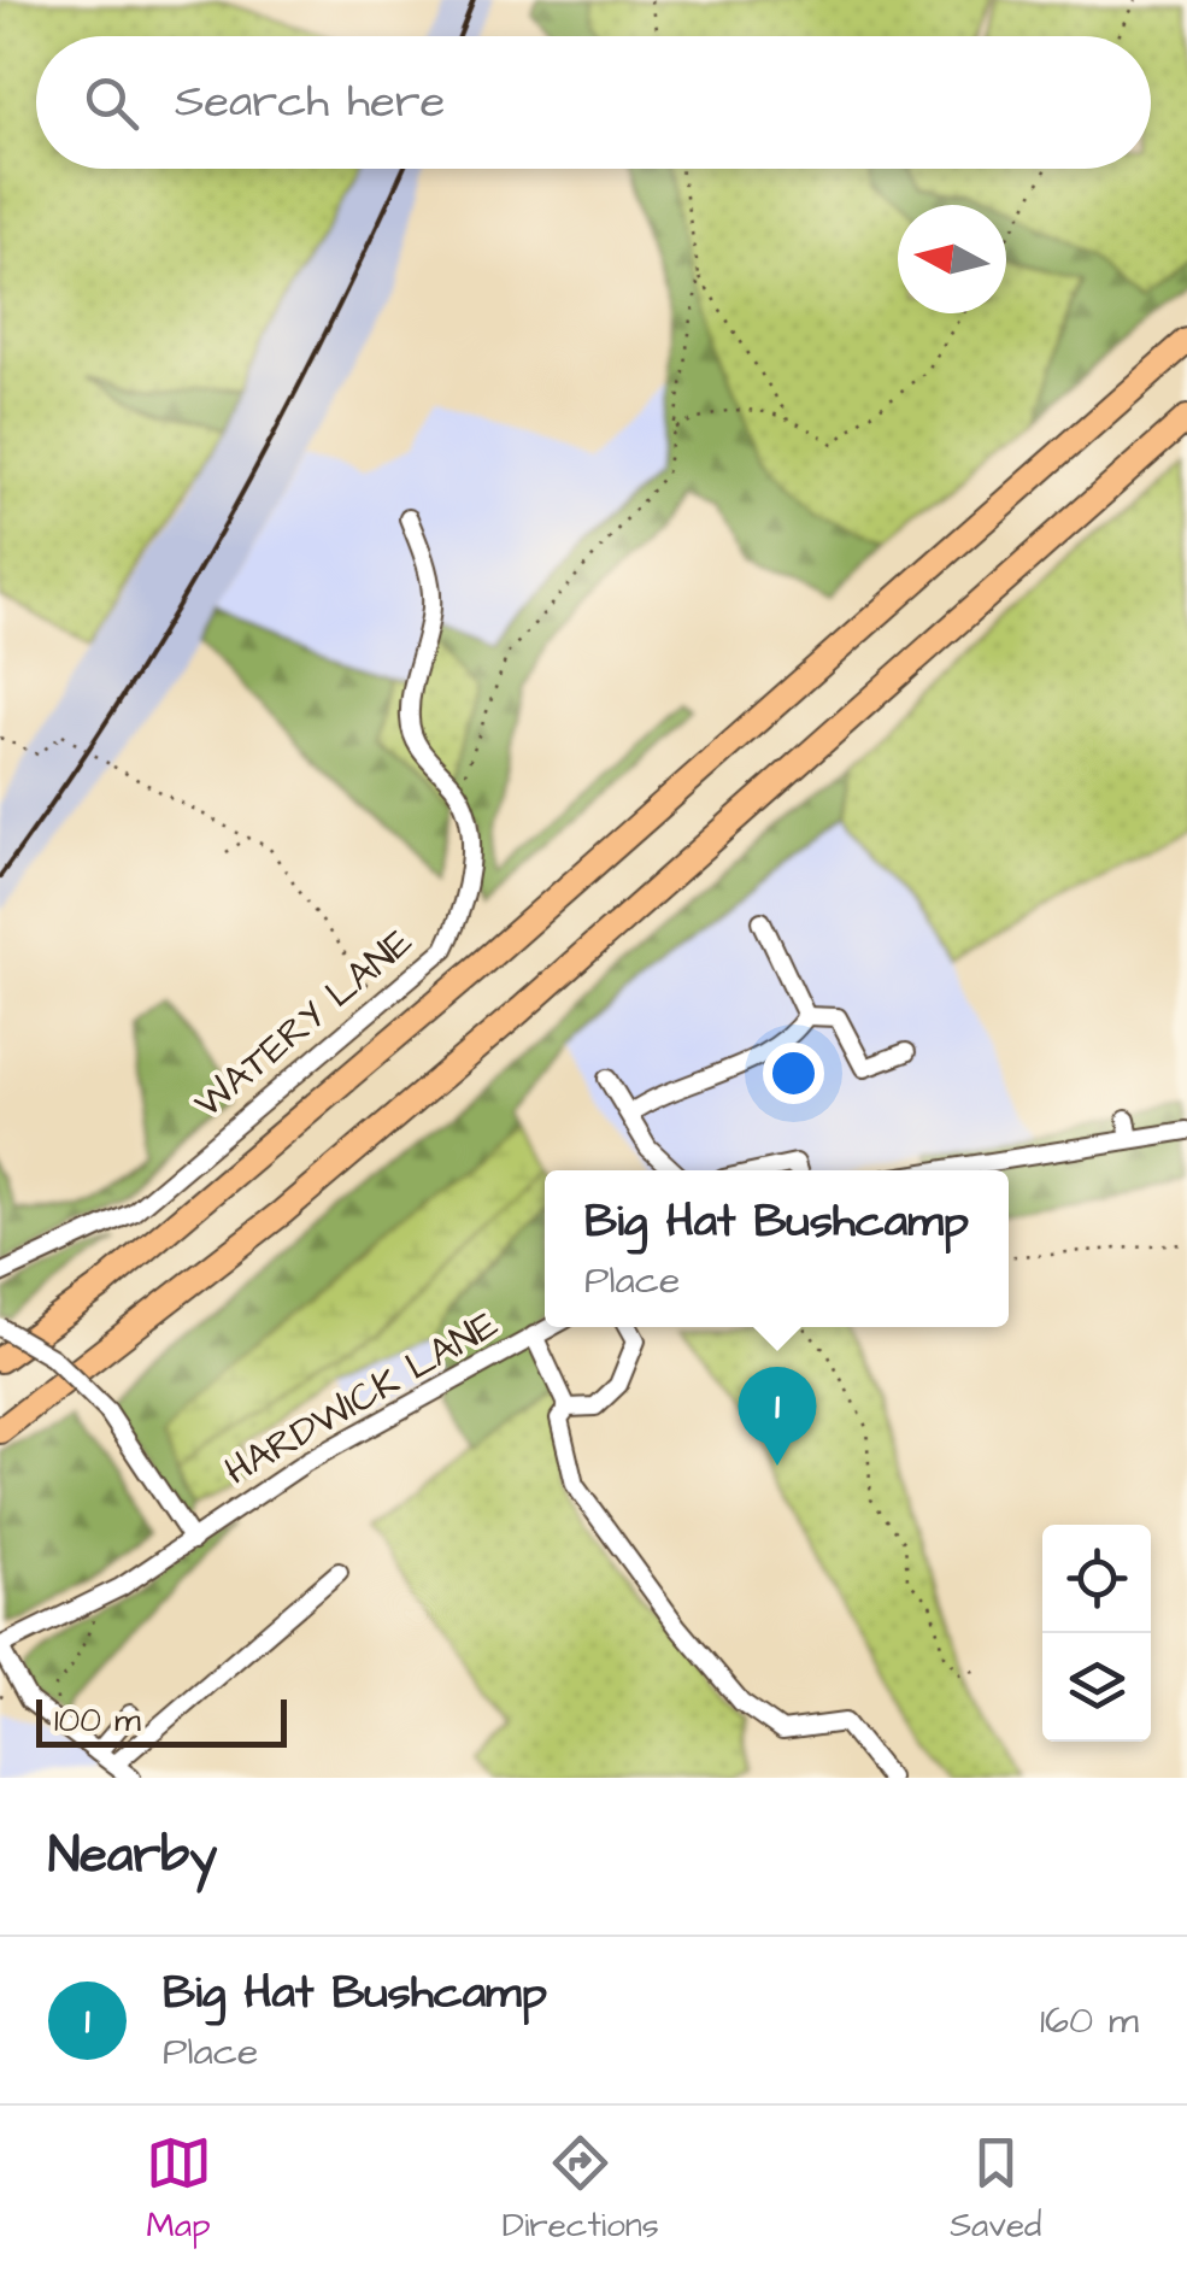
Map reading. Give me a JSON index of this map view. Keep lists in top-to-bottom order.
{
  "streets": {
    "street": ["WATERY LANE", "HARDWICK LANE"]
  },
  "scale_bar": "100 m",
  "north": "left",
  "page": {
    "search": "Search here",
    "popup": ["Big Hat Bushcamp", "Place"],
    "pins": "1",
    "scale": "100 m",
    "heading": "Nearby",
    "list": [
      {
        "mark": "1",
        "name": "Big Hat Bushcamp",
        "note": "Place",
        "value": "160 m"
      }
    ],
    "nav": ["Map", "Directions", "Saved"]
  }
}
